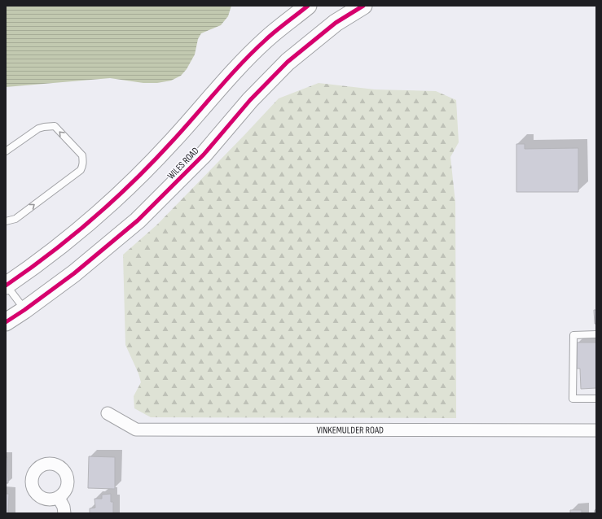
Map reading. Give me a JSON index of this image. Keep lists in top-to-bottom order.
{
  "streets": {
    "main road": ["WILES ROAD"],
    "street": ["VINKEMULDER ROAD"]
  }
}
